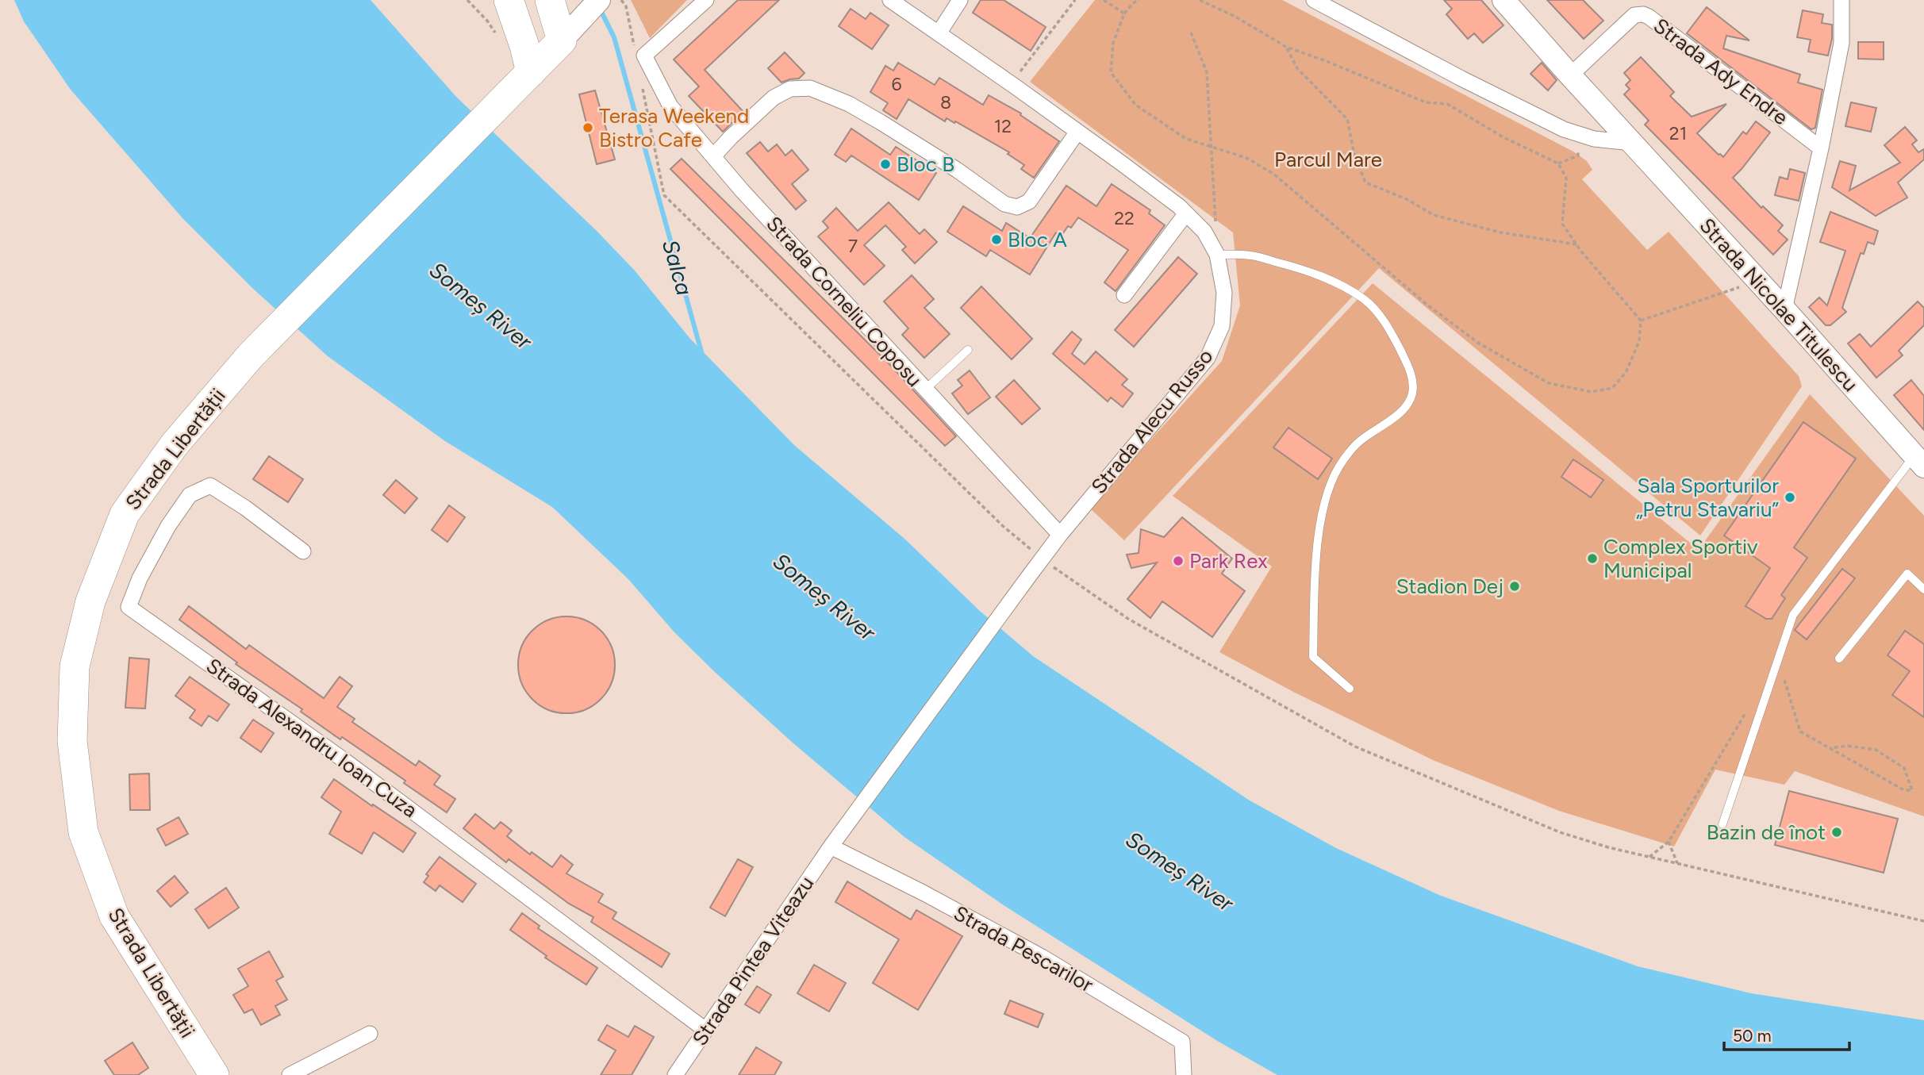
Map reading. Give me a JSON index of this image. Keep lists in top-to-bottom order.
{
  "streets": {
    "highway": ["Strada Libertății"],
    "main road": ["Strada Nicolae Titulescu"],
    "street": [
      "Strada Ady Endre",
      "Strada Corneliu Coposu",
      "Strada Alecu Russo",
      "Strada Alexandru Ioan Cuza",
      "Strada Pescarilor",
      "Strada Pintea Viteazu"
    ]
  },
  "crossings": [
    ["Strada Ady Endre", "Strada Nicolae Titulescu"],
    ["Strada Corneliu Coposu", "Strada Alecu Russo"],
    ["Strada Alecu Russo", "Strada Pintea Viteazu"],
    ["Strada Alexandru Ioan Cuza", "Strada Pintea Viteazu"],
    ["Strada Pescarilor", "Strada Pintea Viteazu"]
  ],
  "water": ["Salca", "Someș River"],
  "parks": ["Parcul Mare"],
  "places": [
    "Terasa Weekend Bistro Cafe",
    "Bloc B",
    "Bloc A",
    "Sala Sporturilor „Petru Stavariu”",
    "Complex Sportiv Municipal",
    "Park Rex",
    "Stadion Dej",
    "Bazin de înot"
  ],
  "house_numbers": [
    "6",
    "8",
    "12",
    "21",
    "22",
    "7"
  ],
  "scale_bar": "50 m"
}
